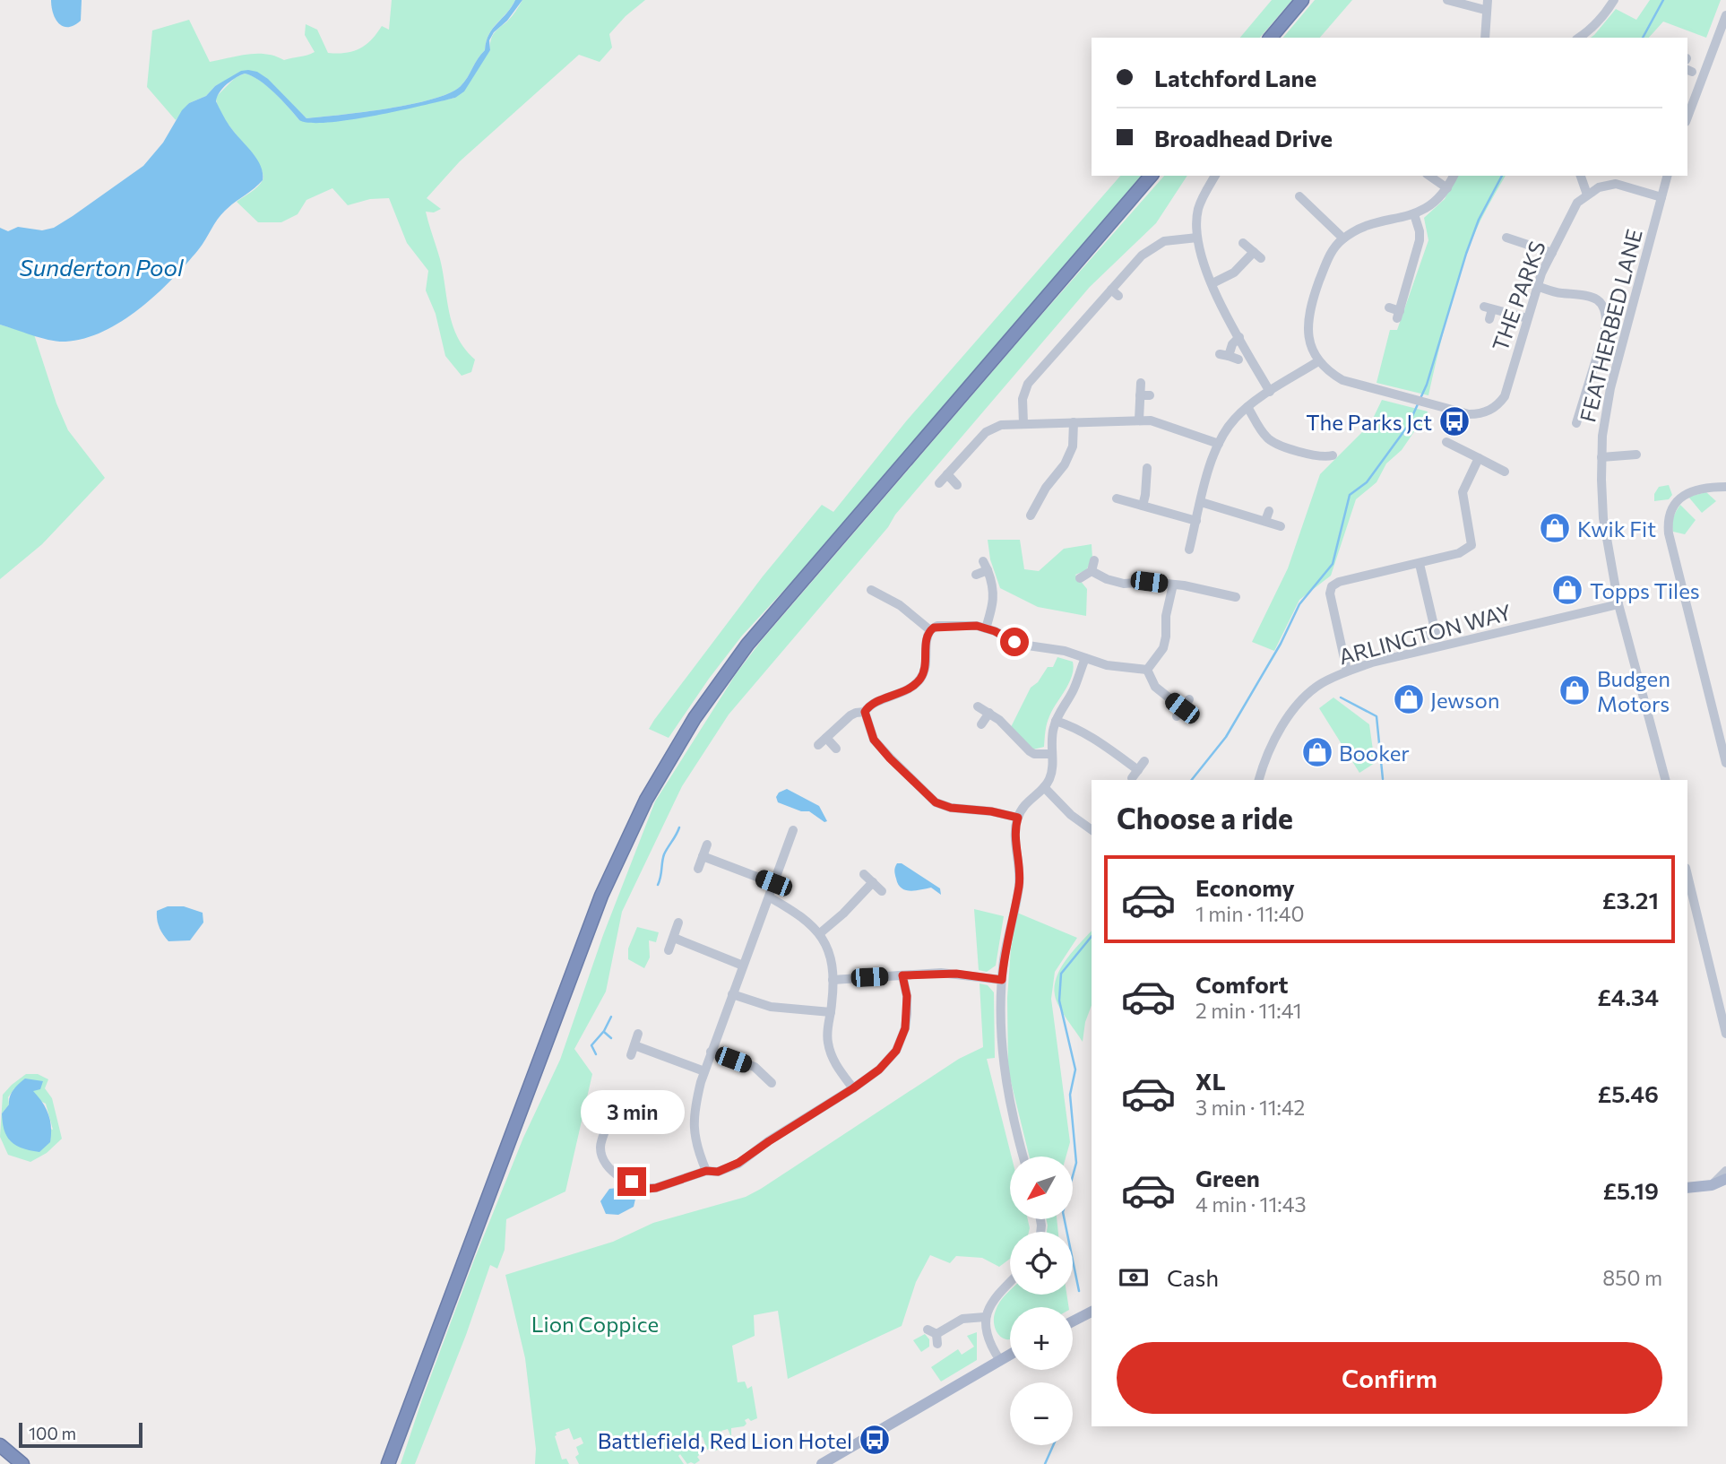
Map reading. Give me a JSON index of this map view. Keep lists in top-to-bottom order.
{
  "streets": {
    "street": ["THE PARKS", "FEATHERBED LANE", "ARLINGTON WAY"]
  },
  "crossings": [
    ["FEATHERBED LANE", "ARLINGTON WAY"]
  ],
  "water": ["Sunderton Pool"],
  "parks": ["Lion Coppice"],
  "places": {
    "bus stop": ["The Parks Jct", "Battlefield, Red Lion Hotel"],
    "shop": [
      "Kwik Fit",
      "Topps Tiles",
      "Budgen Motors",
      "Jewson",
      "Booker"
    ]
  },
  "scale_bar": "100 m",
  "north": "bottom left",
  "page": {
    "banner": ["Latchford Lane", "Broadhead Drive"],
    "heading": "Choose a ride",
    "list": [
      {
        "name": "Economy",
        "note": "1 min · 11:40",
        "value": "£3.21"
      },
      {
        "name": "Comfort",
        "note": "2 min · 11:41",
        "value": "£4.34"
      },
      {
        "name": "XL",
        "note": "3 min · 11:42",
        "value": "£5.46"
      },
      {
        "name": "Green",
        "note": "4 min · 11:43",
        "value": "£5.19"
      }
    ],
    "bubble": "3 min",
    "map_buttons": ["+", "−"],
    "pay": ["Cash", "850 m"],
    "buttons": "Confirm",
    "scale": "100 m"
  }
}
